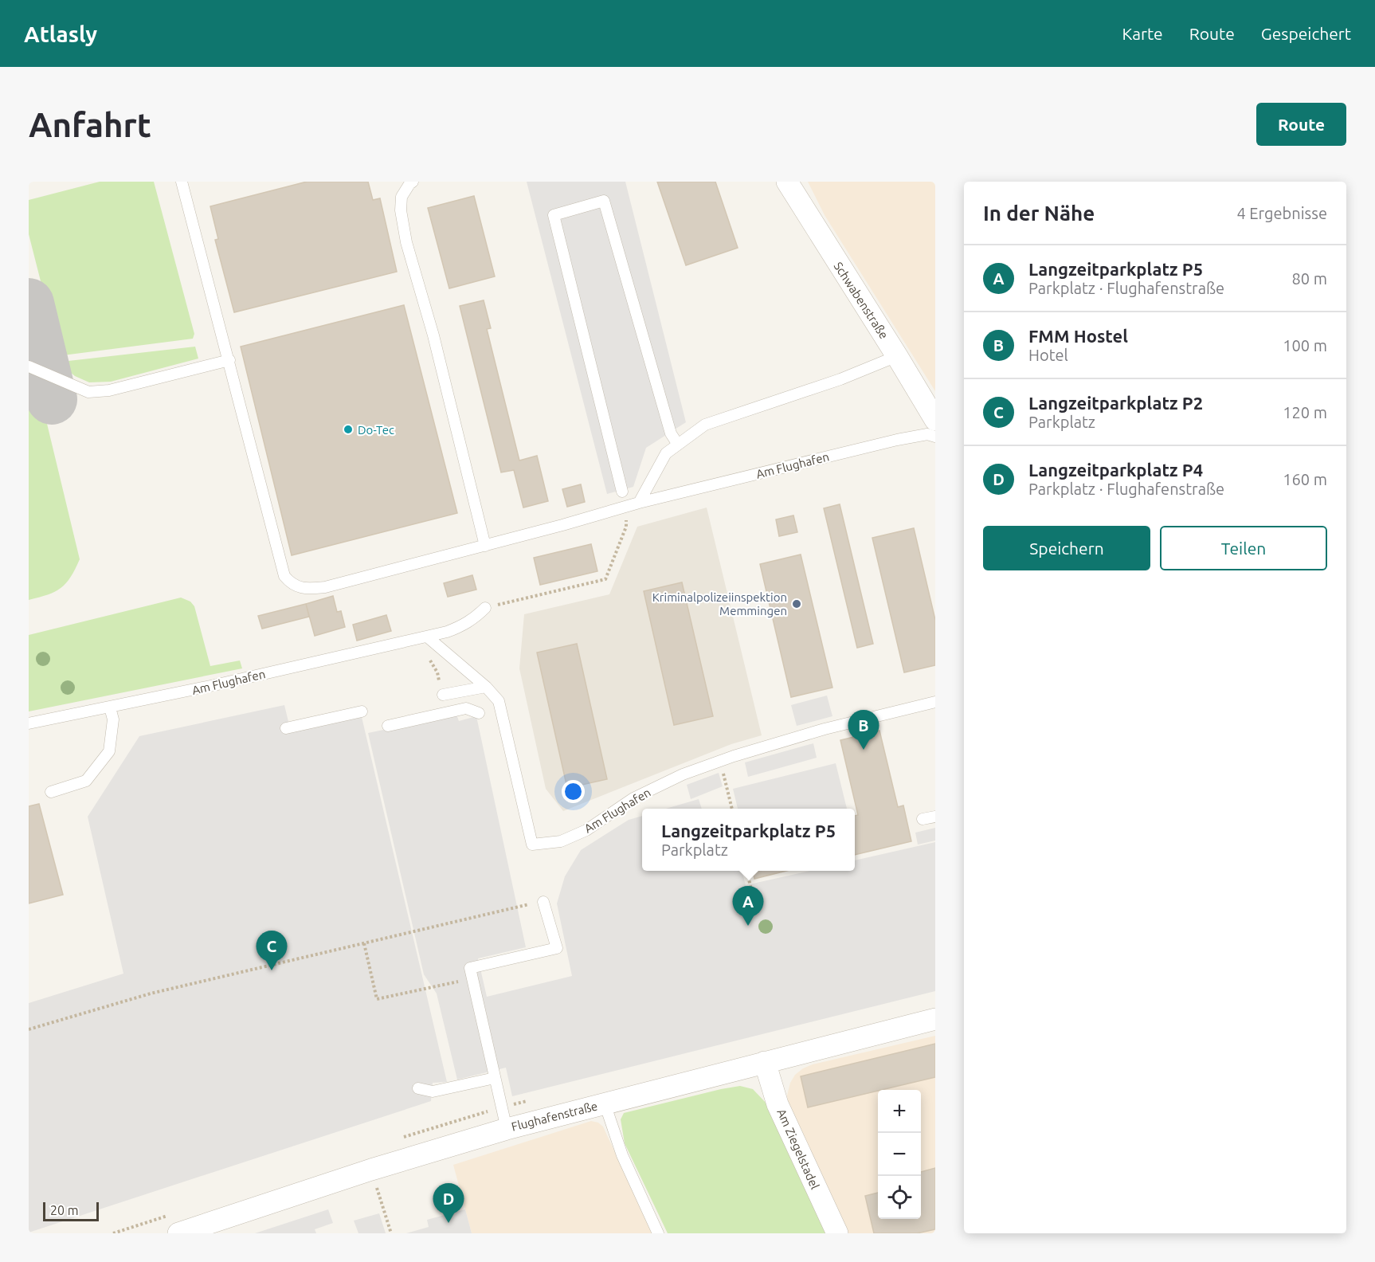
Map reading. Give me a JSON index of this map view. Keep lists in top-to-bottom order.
{
  "streets": {
    "street": ["Schwabenstraße", "Flughafenstraße", "Am Ziegelstadel"],
    "lane": ["Am Flughafen"]
  },
  "crossings": [
    ["Flughafenstraße", "Am Ziegelstadel"]
  ],
  "places": ["Do-Tec", "Kriminalpolizeiinspektion Memmingen"],
  "scale_bar": "20 m",
  "page": {
    "header": "Atlasly",
    "nav": ["Karte", "Route", "Gespeichert"],
    "buttons": [
      "Route",
      ["Speichern", "Teilen"]
    ],
    "title": "Anfahrt",
    "heading": ["In der Nähe", "4 Ergebnisse"],
    "list": [
      {
        "mark": "A",
        "name": "Langzeitparkplatz P5",
        "note": "Parkplatz · Flughafenstraße",
        "value": "80 m"
      },
      {
        "mark": "B",
        "name": "FMM Hostel",
        "note": "Hotel",
        "value": "100 m"
      },
      {
        "mark": "C",
        "name": "Langzeitparkplatz P2",
        "note": "Parkplatz",
        "value": "120 m"
      },
      {
        "mark": "D",
        "name": "Langzeitparkplatz P4",
        "note": "Parkplatz · Flughafenstraße",
        "value": "160 m"
      }
    ],
    "pins": [
      "B",
      "A",
      "C",
      "D"
    ],
    "popup": ["Langzeitparkplatz P5", "Parkplatz"],
    "map_buttons": ["+", "−"],
    "scale": "20 m"
  }
}
